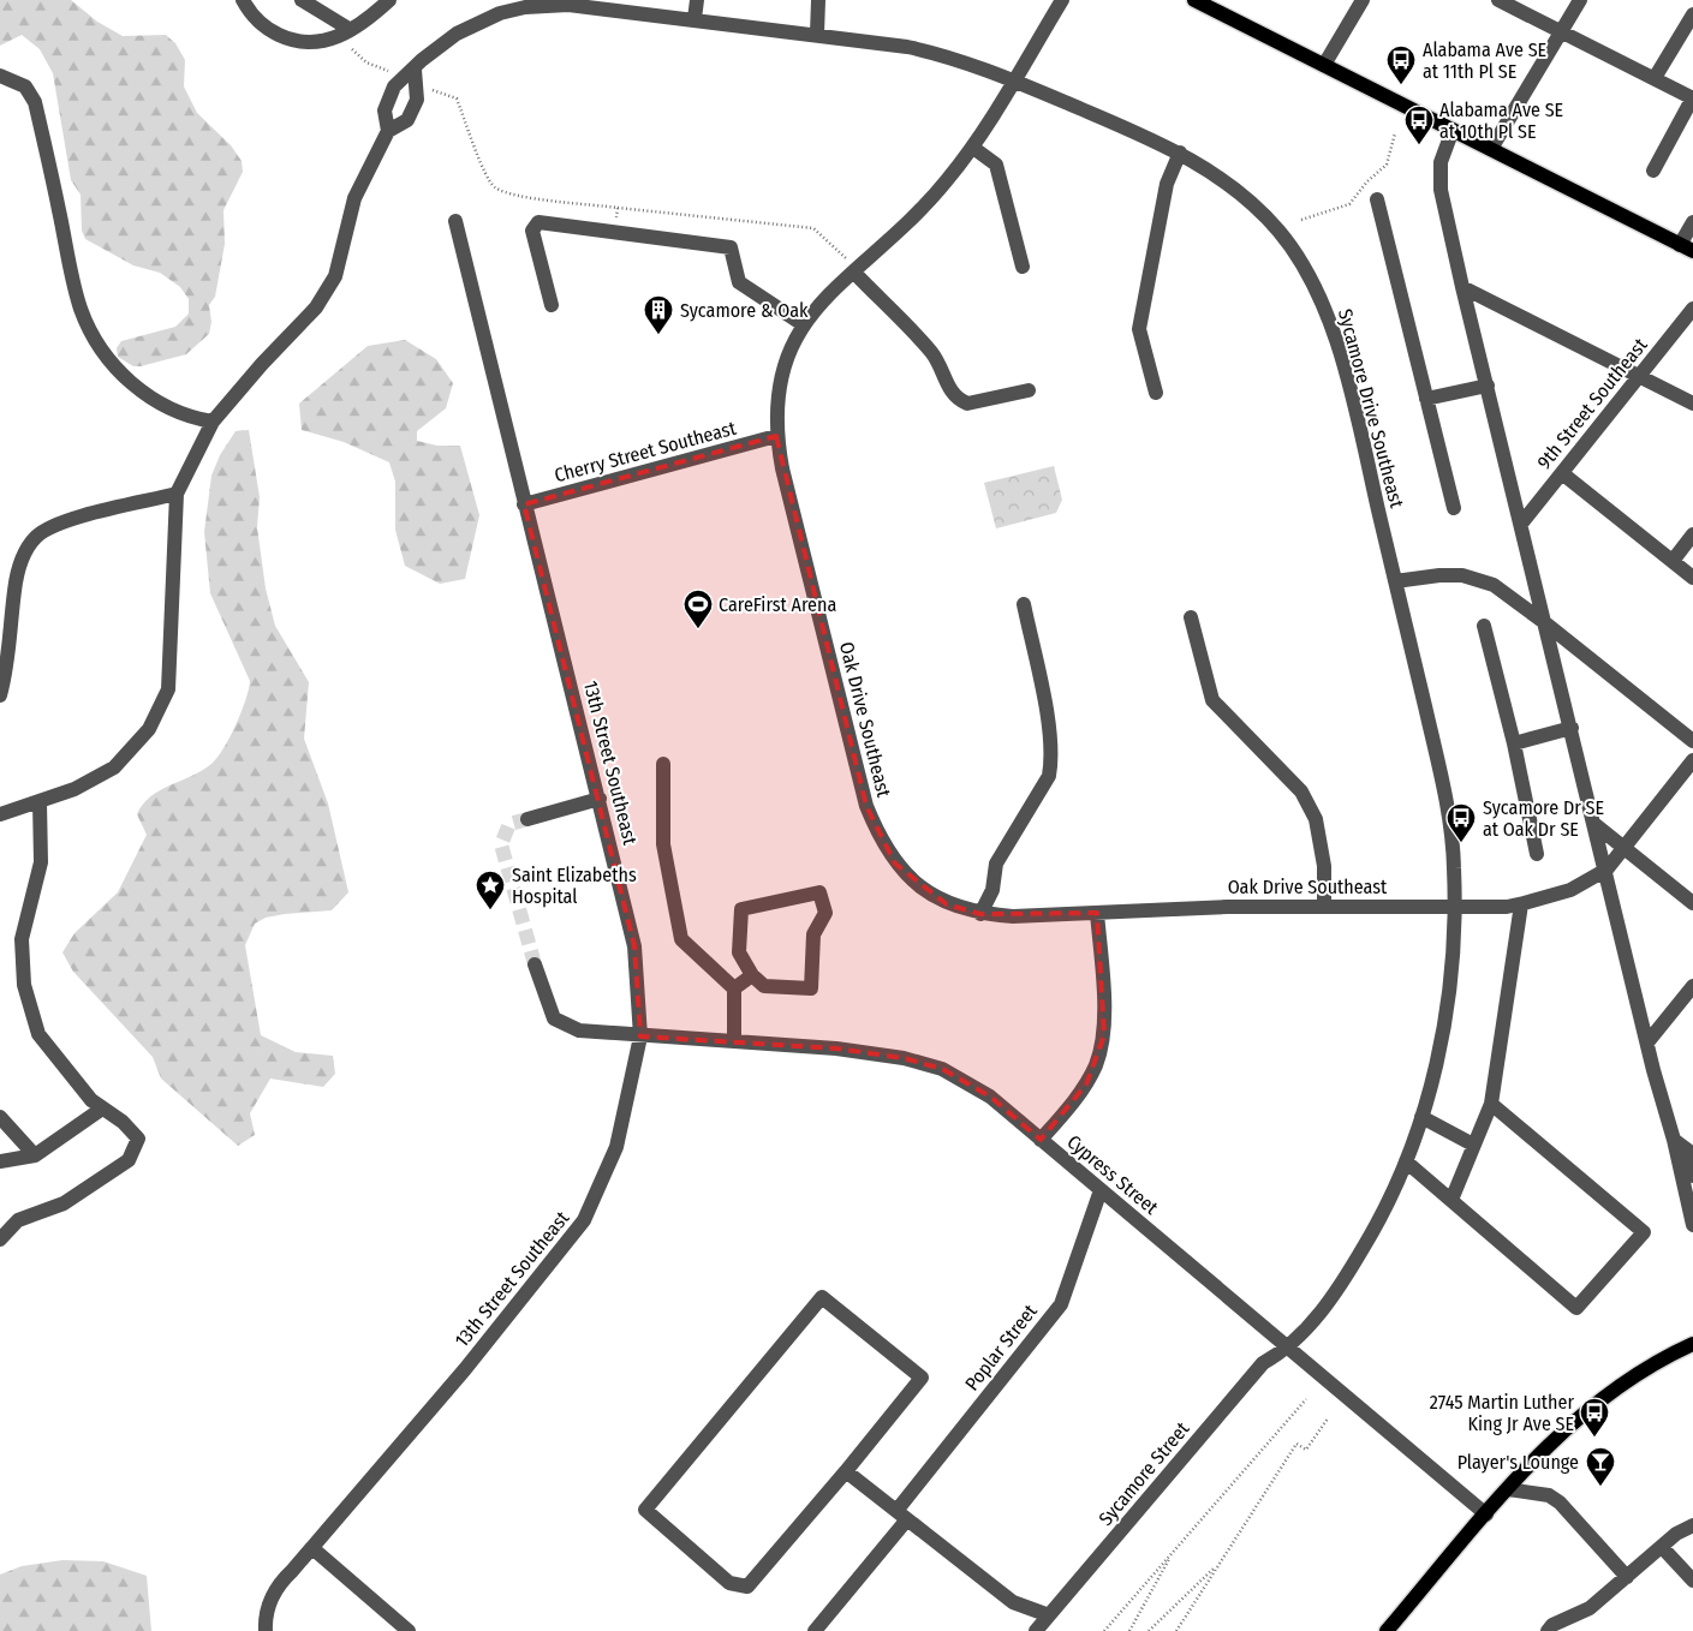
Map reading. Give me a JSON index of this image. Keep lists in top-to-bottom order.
{
  "streets": {
    "street": [
      "9th Street Southeast",
      "Sycamore Drive Southeast",
      "Cherry Street Southeast",
      "Oak Drive Southeast",
      "13th Street Southeast",
      "Cypress Street",
      "Poplar Street",
      "Sycamore Street"
    ]
  },
  "crossings": [
    ["Sycamore Drive Southeast", "Oak Drive Southeast"],
    ["Sycamore Drive Southeast", "Cypress Street"],
    ["Sycamore Drive Southeast", "Sycamore Street"],
    ["Cherry Street Southeast", "Oak Drive Southeast"],
    ["Cherry Street Southeast", "13th Street Southeast"],
    ["13th Street Southeast", "Cypress Street"],
    ["Cypress Street", "Poplar Street"],
    ["Cypress Street", "Sycamore Street"]
  ],
  "places": {
    "bus stop": [
      "Alabama Ave SE at 11th Pl SE",
      "Alabama Ave SE at 10th Pl SE",
      "Sycamore Dr SE at Oak Dr SE",
      "2745 Martin Luther King Jr Ave SE"
    ],
    "building": ["Sycamore & Oak"],
    "sports": ["CareFirst Arena"],
    "place": ["Saint Elizabeths Hospital"],
    "bar": ["Player's Lounge"]
  }
}
